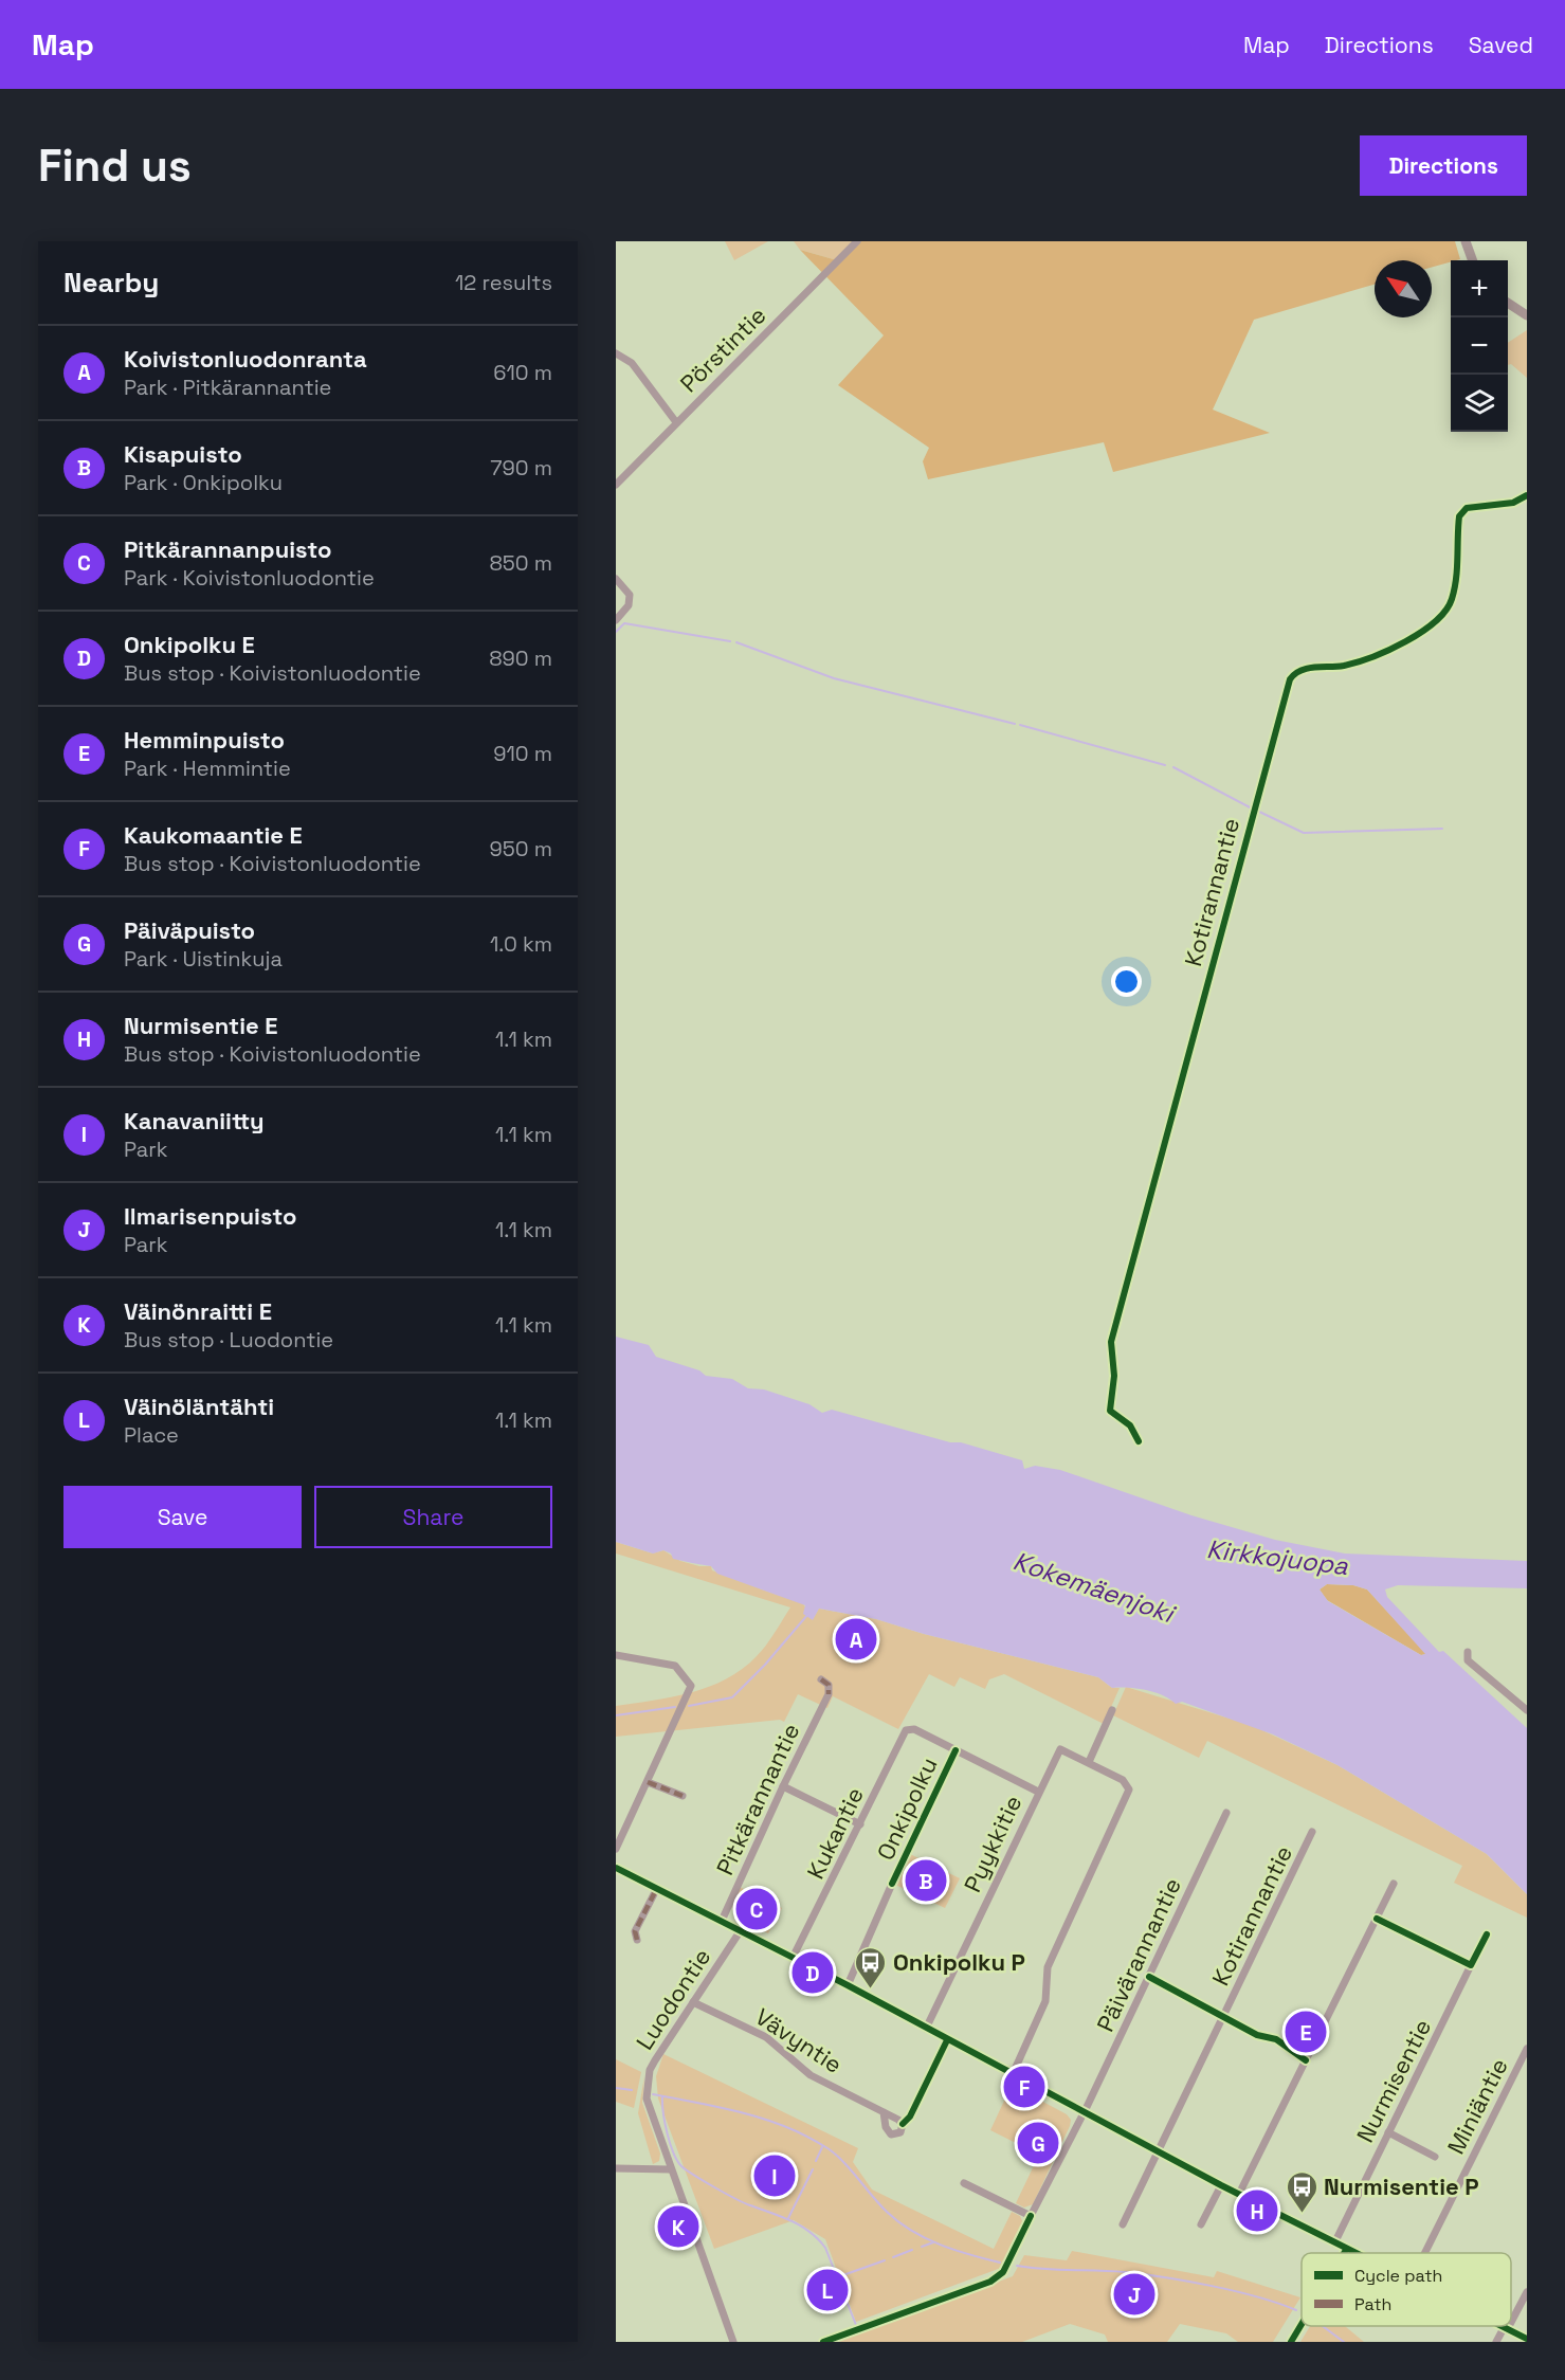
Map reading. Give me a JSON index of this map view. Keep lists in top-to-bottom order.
{
  "streets": {
    "street": [
      "Pörstintie",
      "Kotirannantie",
      "Pitkärannantie",
      "Onkipolku",
      "Kukantie",
      "Pyykkitie",
      "Päivärannantie",
      "Luodontie",
      "Vävyntie",
      "Nurmisentie",
      "Miniäntie"
    ]
  },
  "crossings": [
    ["Kukantie", "Pyykkitie"],
    ["Luodontie", "Vävyntie"]
  ],
  "water": ["Kirkkojuopa", "Kokemäenjoki"],
  "places": {
    "bus stop": ["Onkipolku P", "Nurmisentie P"]
  },
  "legend": ["Cycle path", "Path"],
  "north": "top left",
  "page": {
    "header": "Map",
    "nav": ["Map", "Directions", "Saved"],
    "buttons": [
      "Directions",
      ["Save", "Share"]
    ],
    "title": "Find us",
    "heading": ["Nearby", "12 results"],
    "map_buttons": ["+", "−"],
    "list": [
      {
        "mark": "A",
        "name": "Koivistonluodonranta",
        "note": "Park · Pitkärannantie",
        "value": "610 m"
      },
      {
        "mark": "B",
        "name": "Kisapuisto",
        "note": "Park · Onkipolku",
        "value": "790 m"
      },
      {
        "mark": "C",
        "name": "Pitkärannanpuisto",
        "note": "Park · Koivistonluodontie",
        "value": "850 m"
      },
      {
        "mark": "D",
        "name": "Onkipolku E",
        "note": "Bus stop · Koivistonluodontie",
        "value": "890 m"
      },
      {
        "mark": "E",
        "name": "Hemminpuisto",
        "note": "Park · Hemmintie",
        "value": "910 m"
      },
      {
        "mark": "F",
        "name": "Kaukomaantie E",
        "note": "Bus stop · Koivistonluodontie",
        "value": "950 m"
      },
      {
        "mark": "G",
        "name": "Päiväpuisto",
        "note": "Park · Uistinkuja",
        "value": "1.0 km"
      },
      {
        "mark": "H",
        "name": "Nurmisentie E",
        "note": "Bus stop · Koivistonluodontie",
        "value": "1.1 km"
      },
      {
        "mark": "I",
        "name": "Kanavaniitty",
        "note": "Park",
        "value": "1.1 km"
      },
      {
        "mark": "J",
        "name": "Ilmarisenpuisto",
        "note": "Park",
        "value": "1.1 km"
      },
      {
        "mark": "K",
        "name": "Väinönraitti E",
        "note": "Bus stop · Luodontie",
        "value": "1.1 km"
      },
      {
        "mark": "L",
        "name": "Väinöläntähti",
        "note": "Place",
        "value": "1.1 km"
      }
    ],
    "pins": [
      "A",
      "B",
      "C",
      "D",
      "E",
      "F",
      "G",
      "I",
      "H",
      "K",
      "L",
      "J"
    ]
  }
}
